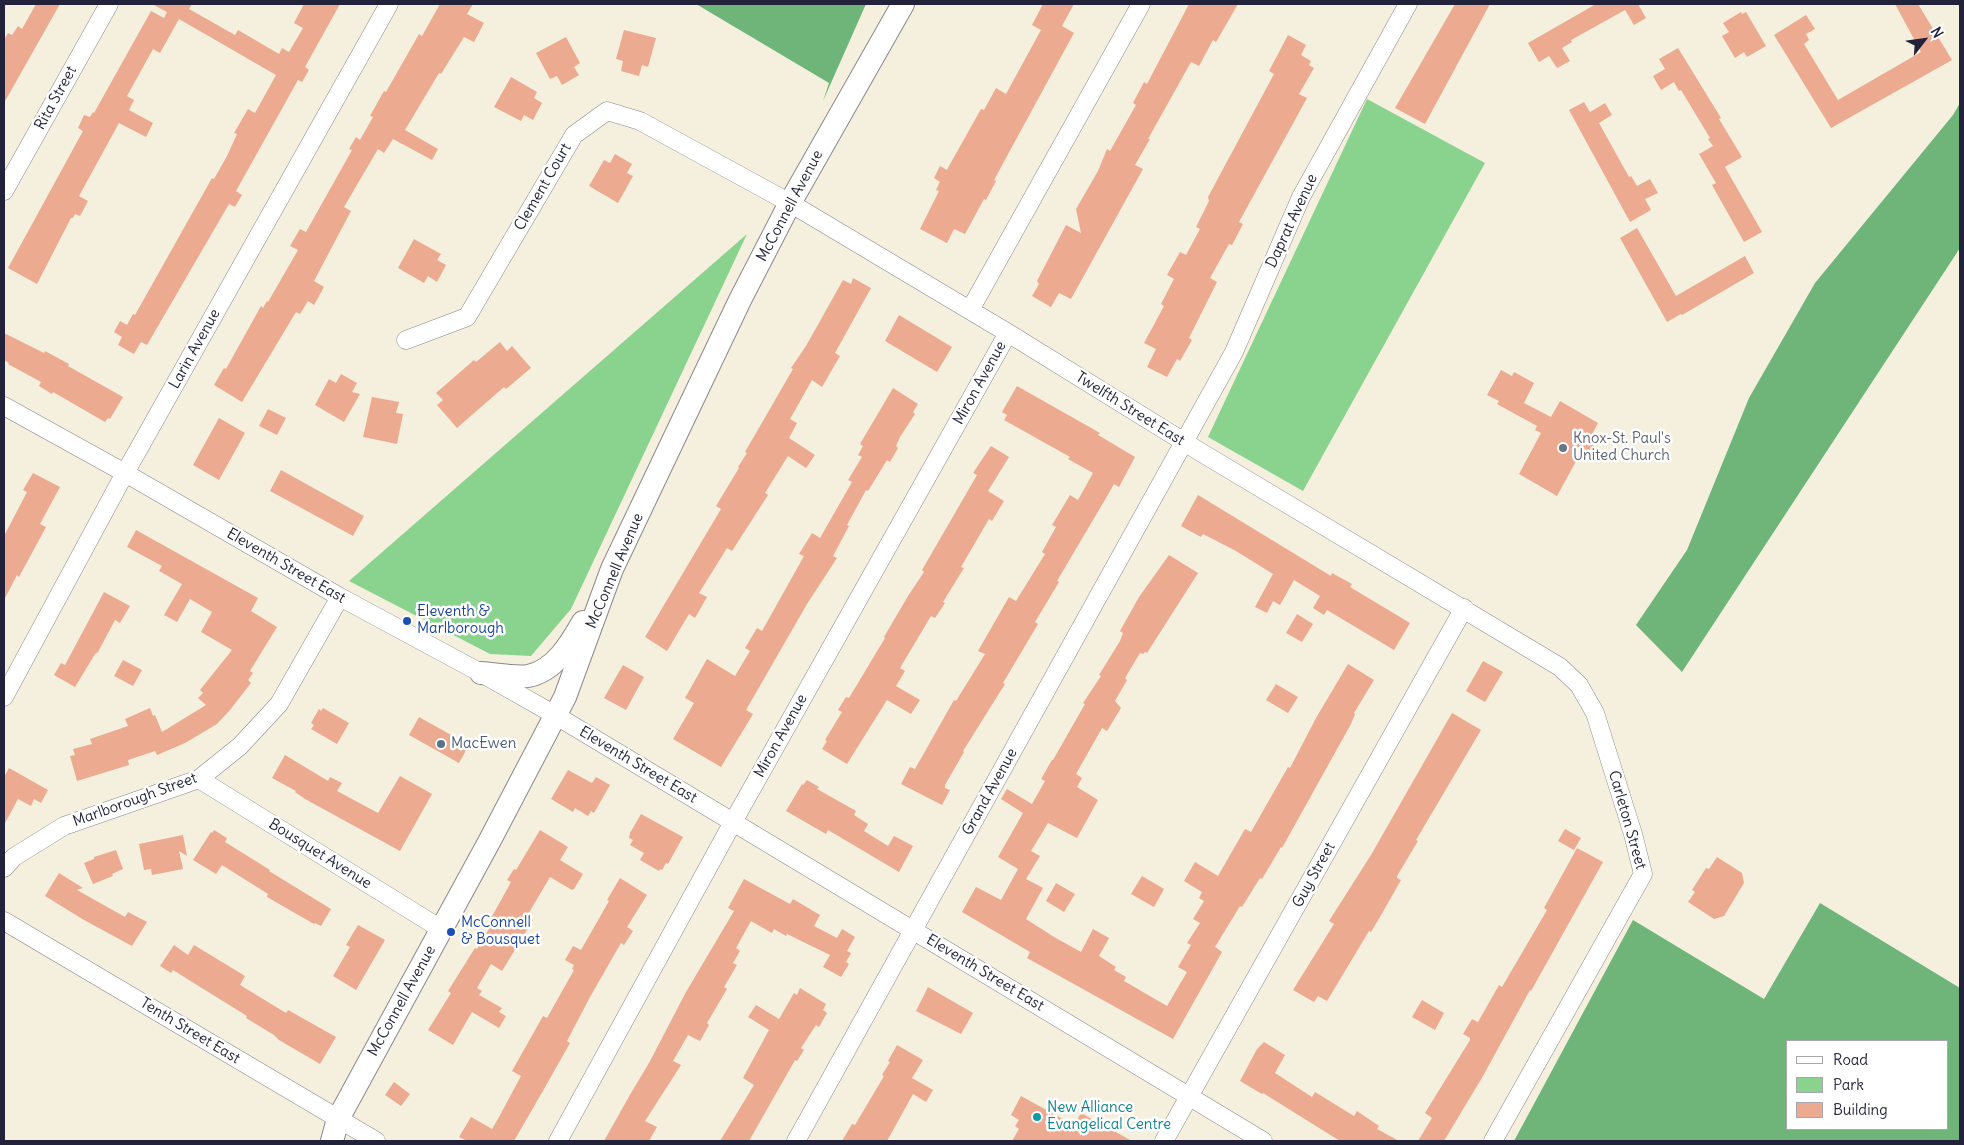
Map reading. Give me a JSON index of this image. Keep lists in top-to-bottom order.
{
  "streets": {
    "main road": ["McConnell Avenue"],
    "street": [
      "Rita Street",
      "Clement Court",
      "Daprat Avenue",
      "Larin Avenue",
      "Miron Avenue",
      "Twelfth Street East",
      "Eleventh Street East",
      "Grand Avenue",
      "Marlborough Street",
      "Carleton Street",
      "Bousquet Avenue",
      "Guy Street",
      "Tenth Street East"
    ]
  },
  "crossings": [
    ["Clement Court", "McConnell Avenue"],
    ["Clement Court", "Twelfth Street East"],
    ["McConnell Avenue", "Twelfth Street East"],
    ["McConnell Avenue", "Eleventh Street East"],
    ["McConnell Avenue", "Bousquet Avenue"],
    ["McConnell Avenue", "Tenth Street East"],
    ["Daprat Avenue", "Twelfth Street East"],
    ["Daprat Avenue", "Grand Avenue"],
    ["Larin Avenue", "Eleventh Street East"],
    ["Miron Avenue", "Twelfth Street East"],
    ["Miron Avenue", "Eleventh Street East"],
    ["Twelfth Street East", "Grand Avenue"],
    ["Twelfth Street East", "Carleton Street"],
    ["Twelfth Street East", "Guy Street"],
    ["Eleventh Street East", "Grand Avenue"],
    ["Eleventh Street East", "Marlborough Street"],
    ["Eleventh Street East", "Guy Street"],
    ["Marlborough Street", "Bousquet Avenue"],
    ["Carleton Street", "Guy Street"]
  ],
  "places": [
    "Knox-St. Paul's United Church",
    "Eleventh & Marlborough",
    "MacEwen",
    "McConnell & Bousquet",
    "New Alliance Evangelical Centre"
  ],
  "legend": ["Road", "Park", "Building"],
  "north": "top right"
}
